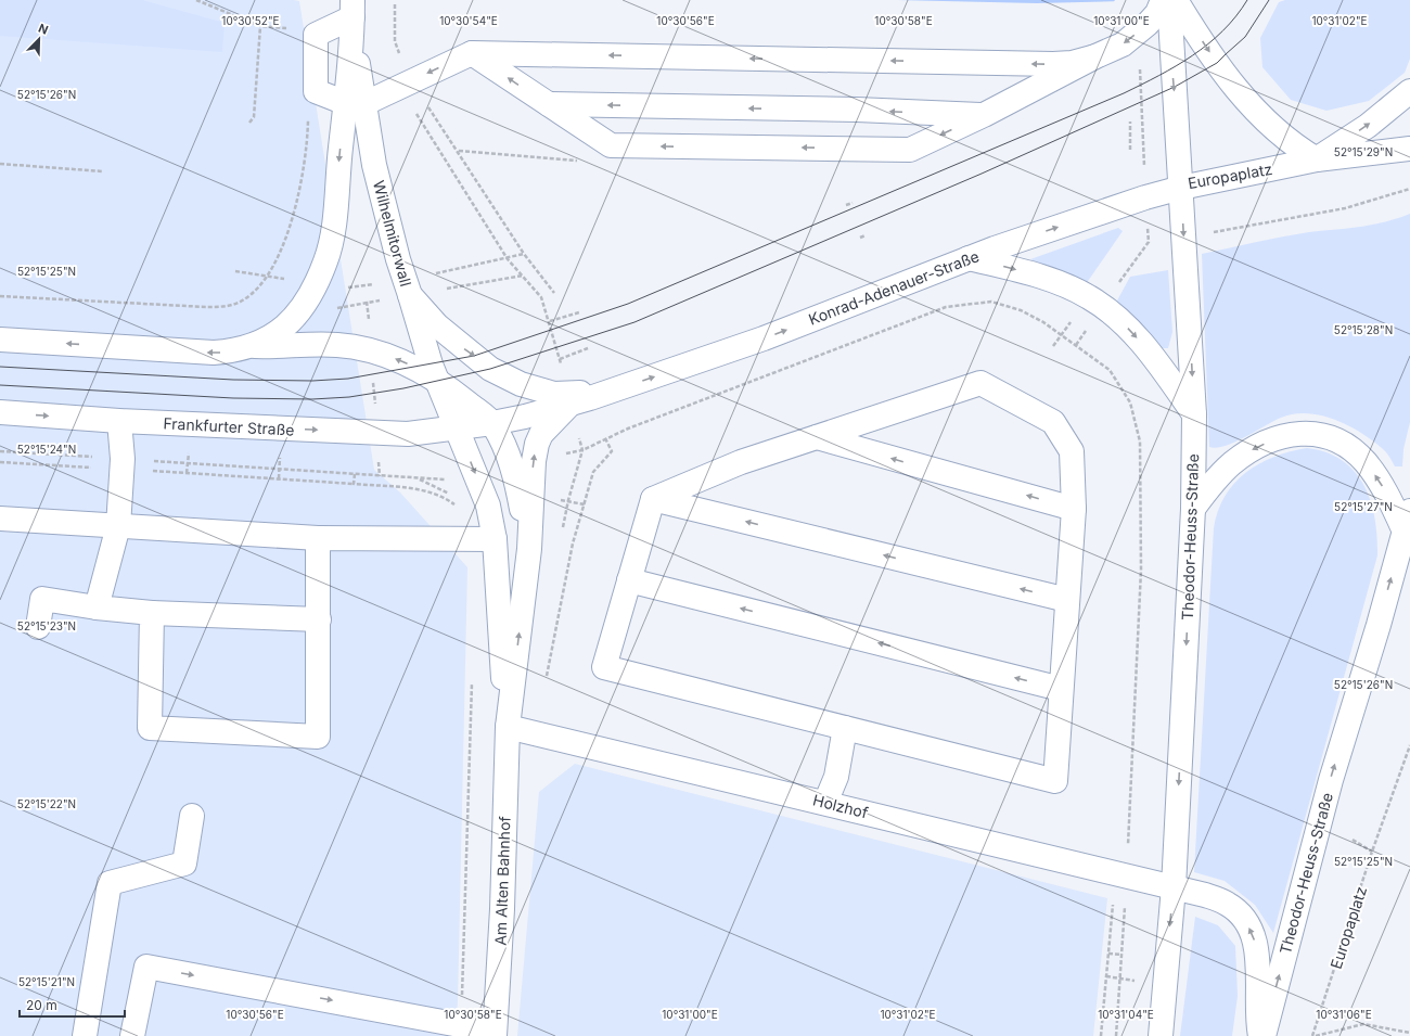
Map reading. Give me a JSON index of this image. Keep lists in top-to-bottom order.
{
  "streets": {
    "main road": [
      "Europaplatz",
      "Wilhelmitorwall",
      "Konrad-Adenauer-Straße",
      "Frankfurter Straße",
      "Theodor-Heuss-Straße",
      "Holzhof",
      "Am Alten Bahnhof"
    ]
  },
  "crossings": [
    ["Europaplatz", "Konrad-Adenauer-Straße"],
    ["Europaplatz", "Theodor-Heuss-Straße"],
    ["Wilhelmitorwall", "Konrad-Adenauer-Straße"],
    ["Wilhelmitorwall", "Frankfurter Straße"],
    ["Wilhelmitorwall", "Am Alten Bahnhof"],
    ["Konrad-Adenauer-Straße", "Frankfurter Straße"],
    ["Konrad-Adenauer-Straße", "Theodor-Heuss-Straße"],
    ["Konrad-Adenauer-Straße", "Am Alten Bahnhof"],
    ["Frankfurter Straße", "Am Alten Bahnhof"],
    ["Theodor-Heuss-Straße", "Holzhof"],
    ["Holzhof", "Am Alten Bahnhof"]
  ],
  "one_way": ["Wilhelmitorwall"],
  "scale_bar": "20 m",
  "north": "top right",
  "coordinates": [
    "10°30'54\"E",
    "10°30'56\"E",
    "10°30'58\"E",
    "10°31'00\"E",
    "10°31'02\"E",
    "10°30'52\"E",
    "52°15'26\"N",
    "52°15'29\"N",
    "52°15'25\"N",
    "52°15'28\"N",
    "52°15'24\"N",
    "52°15'27\"N",
    "52°15'23\"N",
    "52°15'22\"N",
    "52°15'21\"N",
    "10°31'04\"E",
    "10°31'06\"E"
  ]
}
